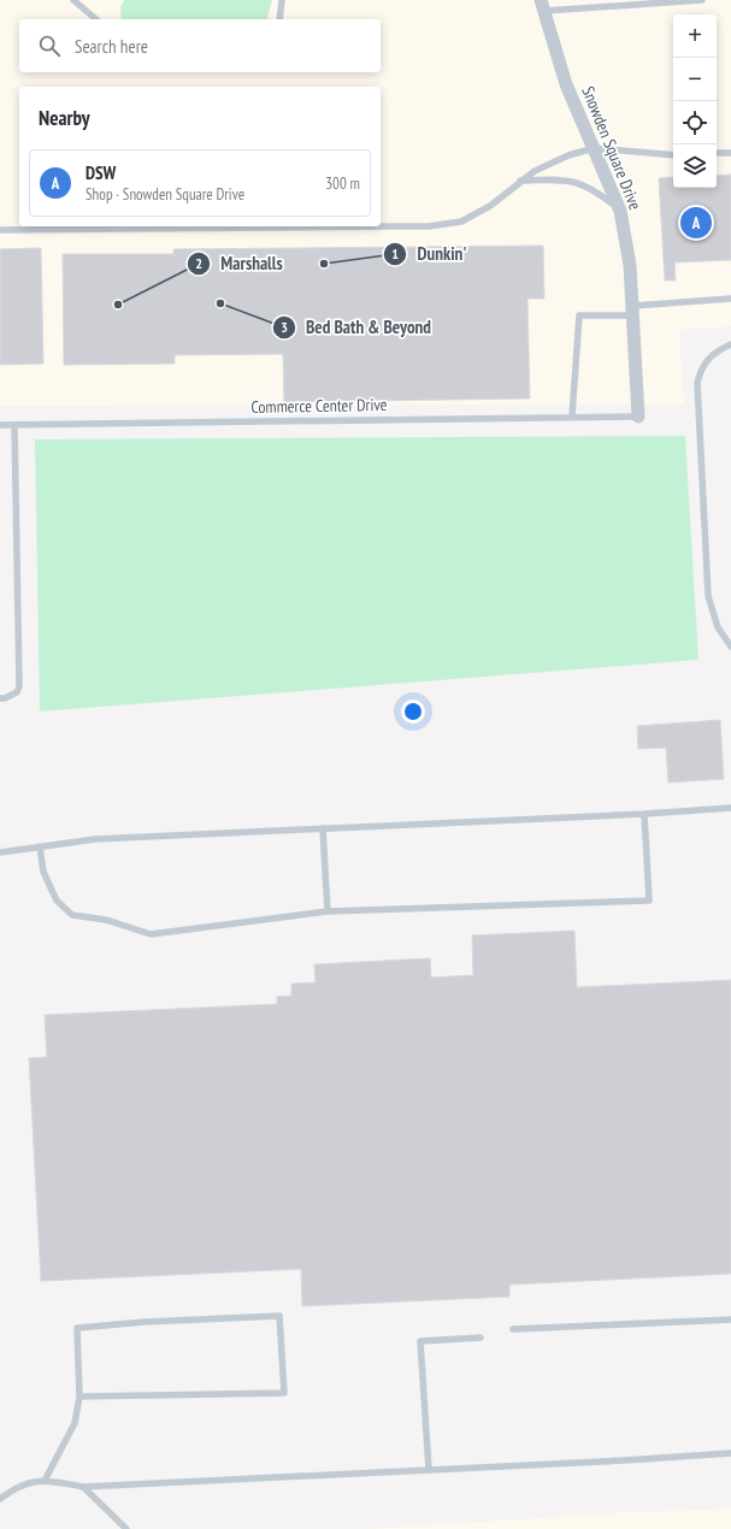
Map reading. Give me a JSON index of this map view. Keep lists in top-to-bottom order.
{
  "streets": {
    "street": ["Snowden Square Drive"],
    "lane": ["Commerce Center Drive"]
  },
  "crossings": [
    ["Snowden Square Drive", "Commerce Center Drive"]
  ],
  "places": ["Dunkin'", "Bed Bath & Beyond", "Marshalls"],
  "page": {
    "map_buttons": ["+", "−"],
    "search": "Search here",
    "heading": "Nearby",
    "list": [
      {
        "mark": "A",
        "name": "DSW",
        "note": "Shop · Snowden Square Drive",
        "value": "300 m"
      }
    ],
    "pins": "A"
  }
}
